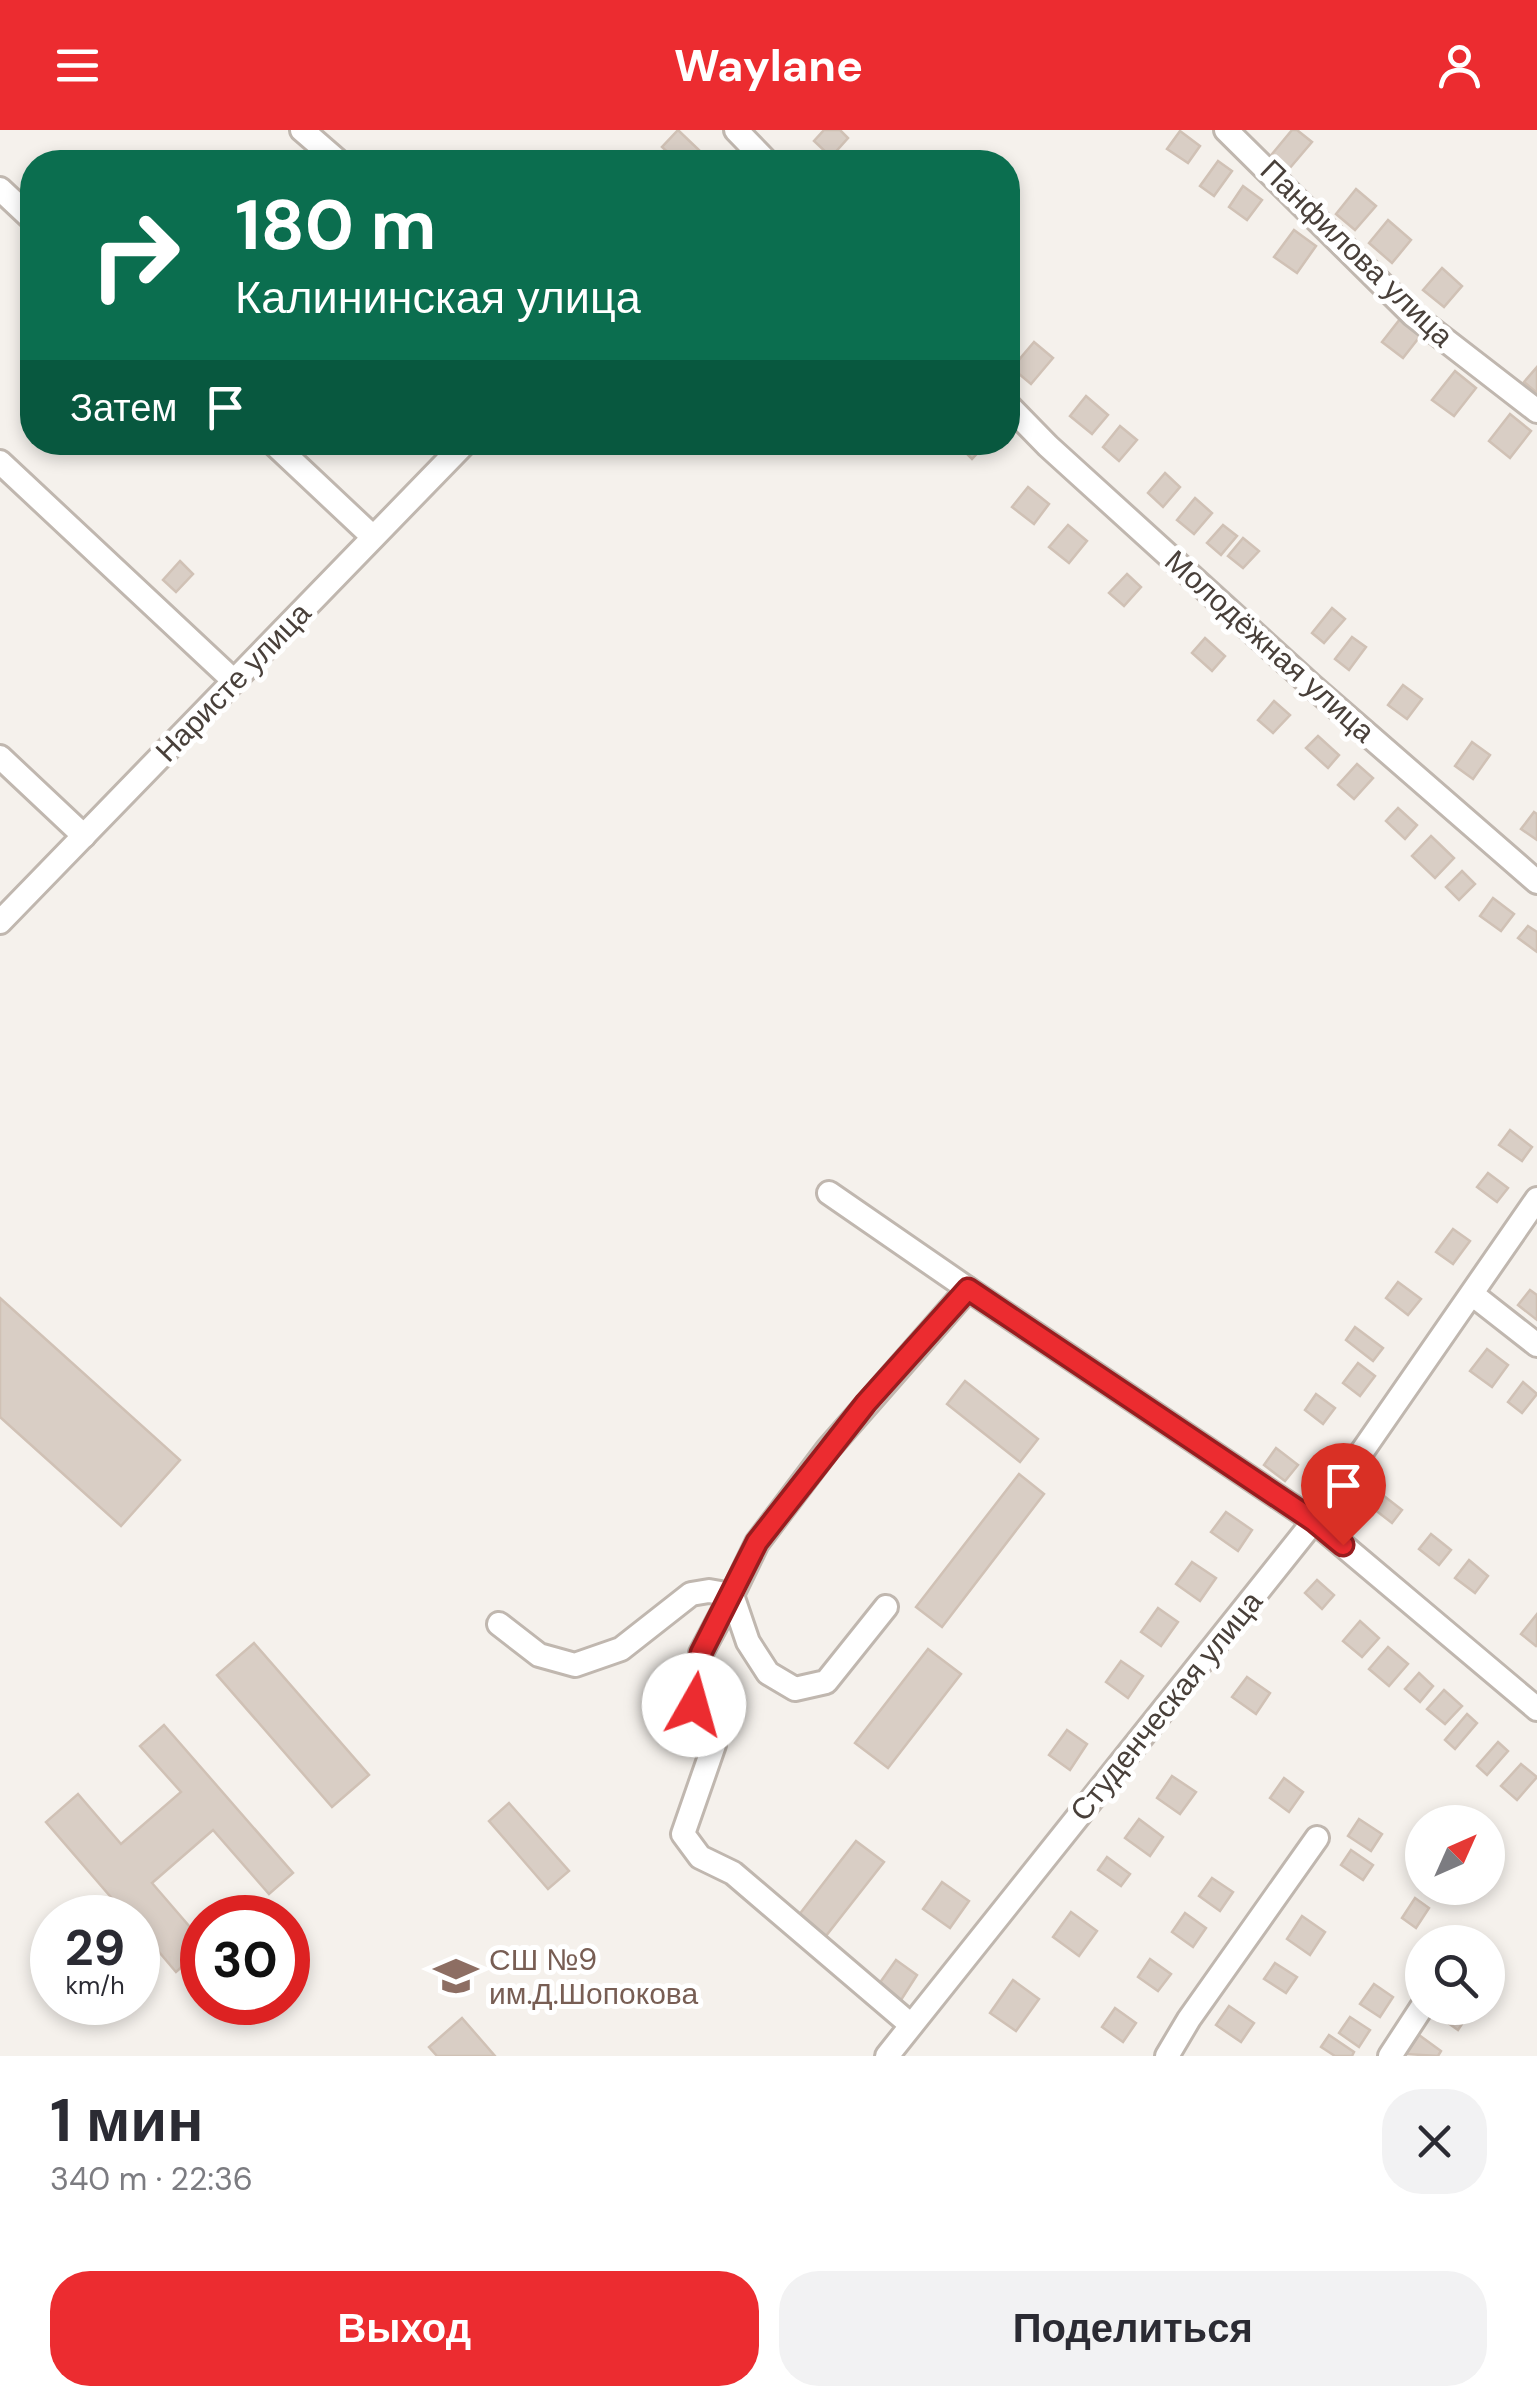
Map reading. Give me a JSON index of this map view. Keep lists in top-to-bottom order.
{
  "streets": {
    "street": [
      "Панфилова улица",
      "Молодёжная улица",
      "Наристе улица",
      "Студенческая улица"
    ]
  },
  "places": {
    "school or university": ["СШ №9 им.Д.Шопокова"]
  },
  "north": "top right",
  "page": {
    "header": "Waylane",
    "turn": ["180 m", "Калининская улица"],
    "then": "Затем",
    "speed": "29 km/h",
    "limit": "30",
    "heading": ["1 мин", "340 m · 22:36"],
    "buttons": ["Выход", "Поделиться"]
  }
}
